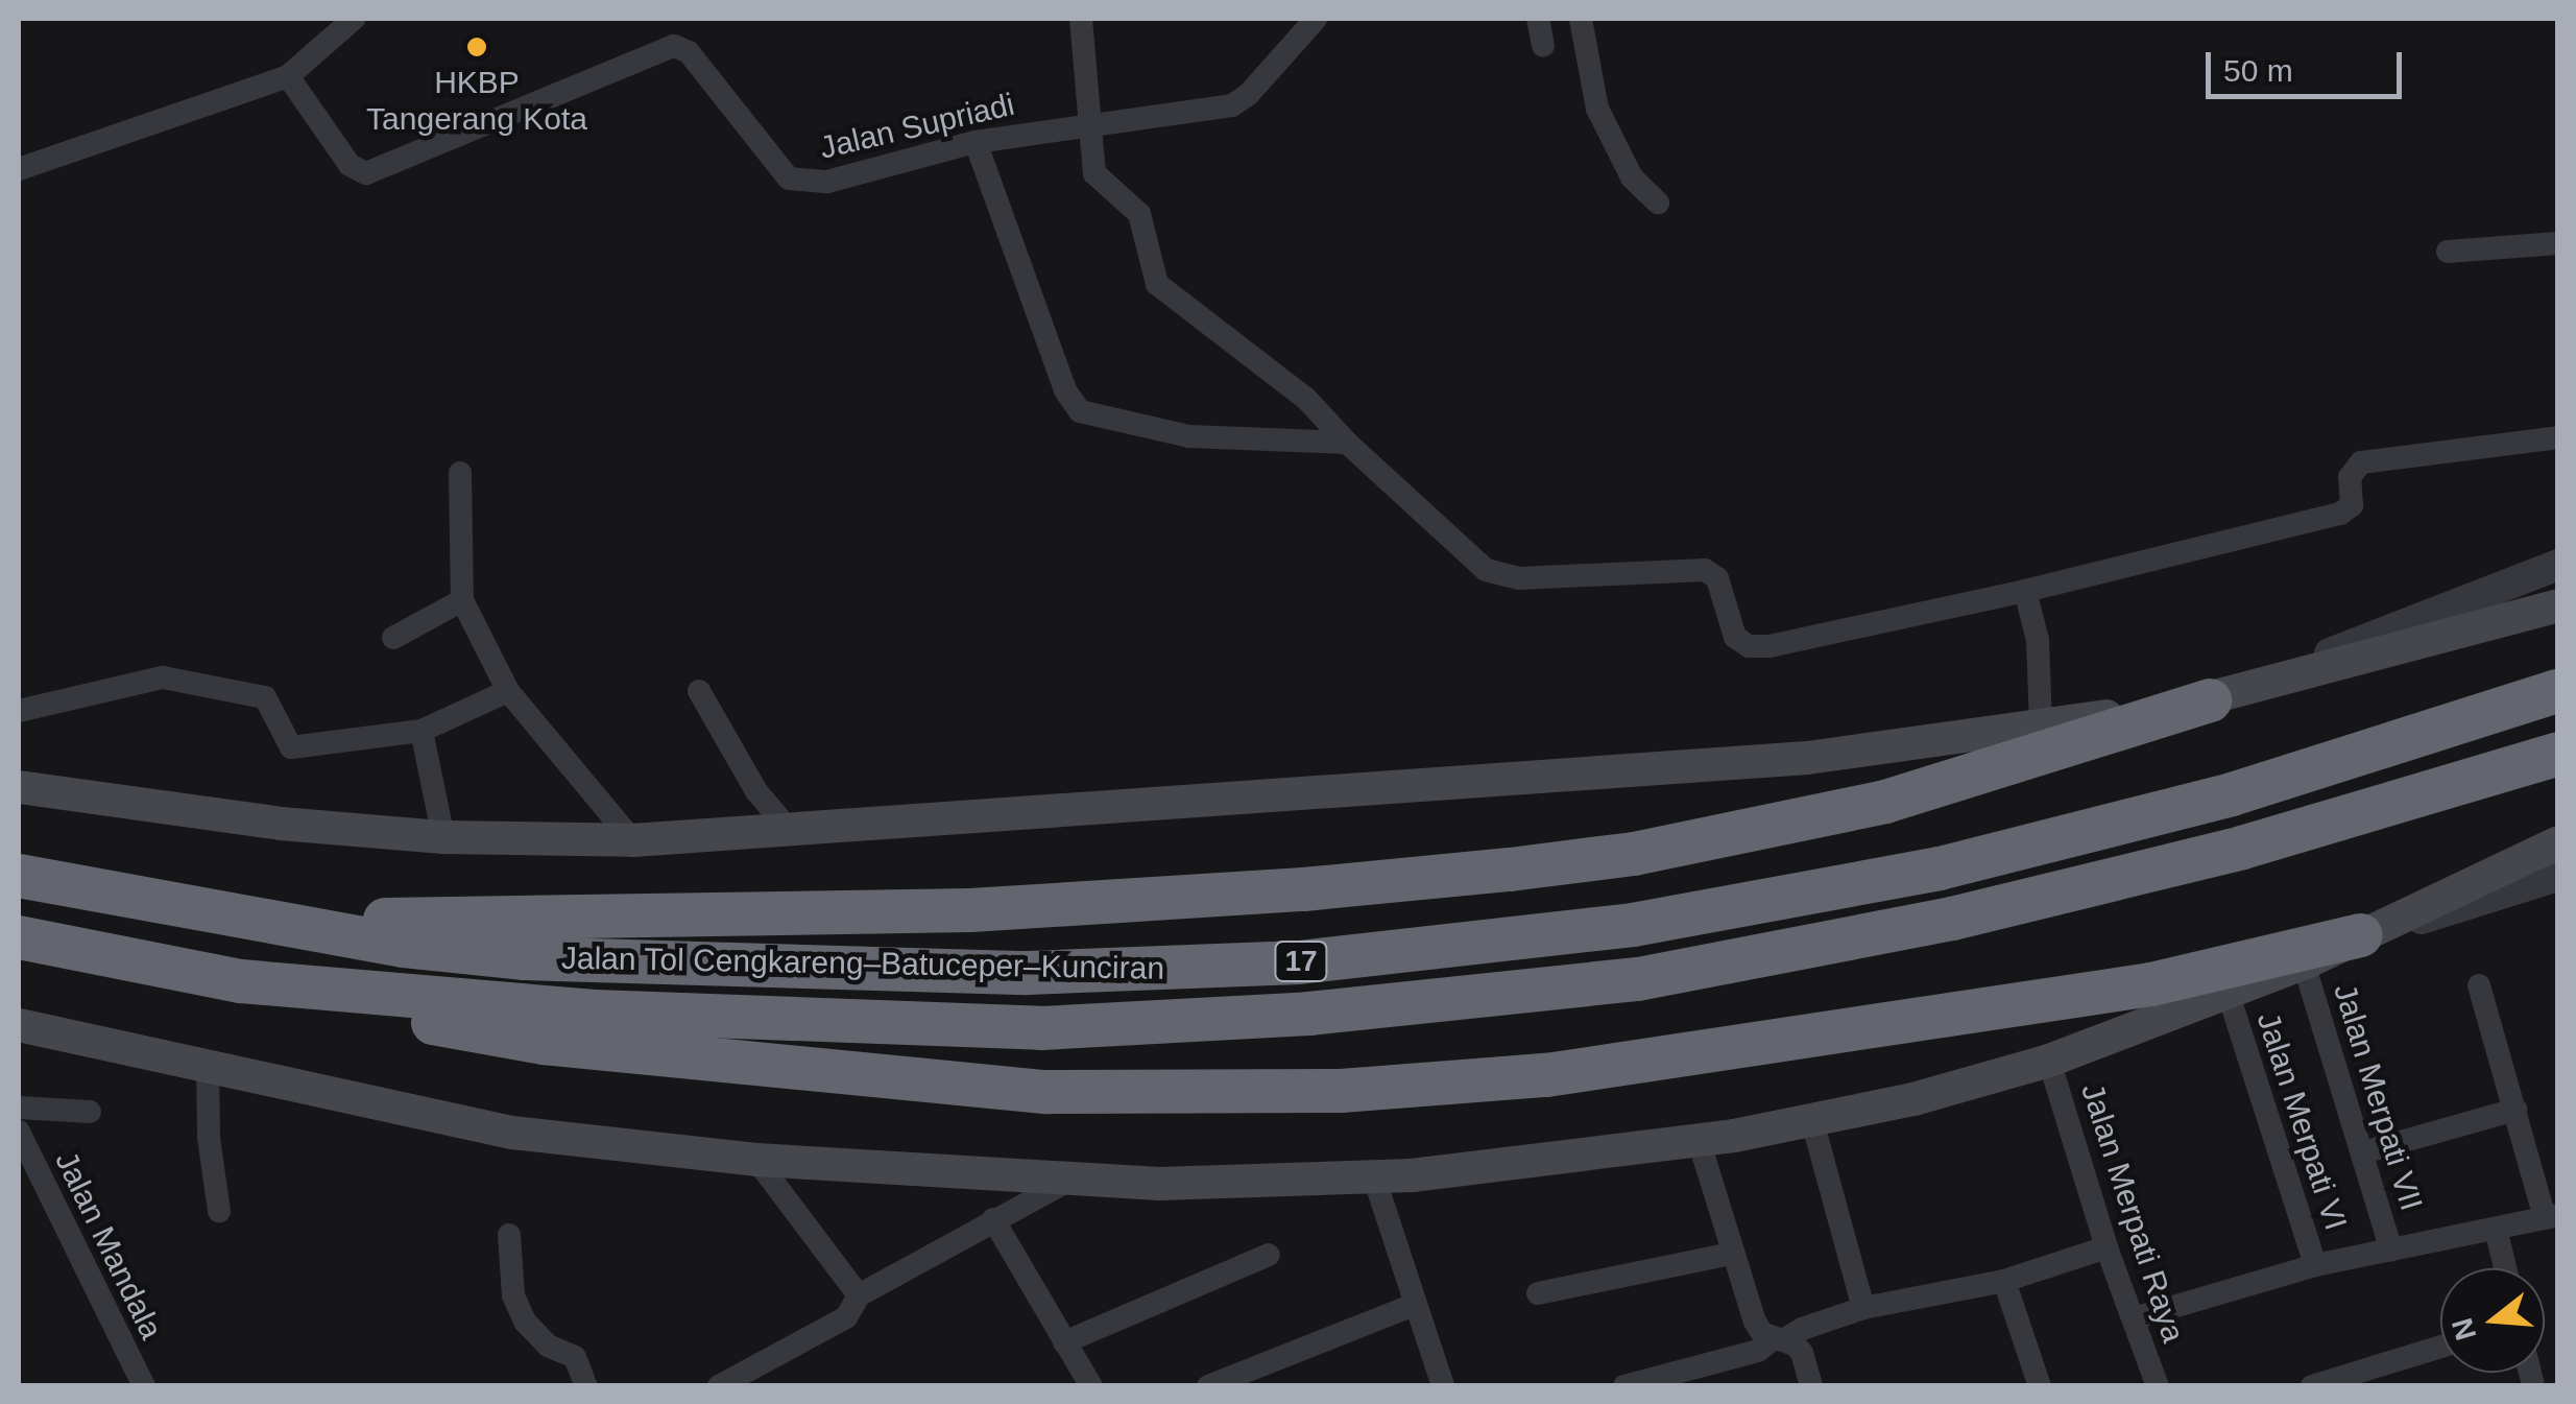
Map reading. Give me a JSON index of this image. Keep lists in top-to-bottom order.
{
  "streets": {
    "highway": ["17", "Jalan Tol Cengkareng–Batuceper–Kunciran"],
    "street": [
      "Jalan Supriadi",
      "Jalan Merpati VII",
      "Jalan Merpati VI",
      "Jalan Merpati Raya",
      "Jalan Mandala"
    ]
  },
  "places": ["HKBP Tangerang Kota"],
  "scale_bar": "50 m",
  "north": "left"
}
